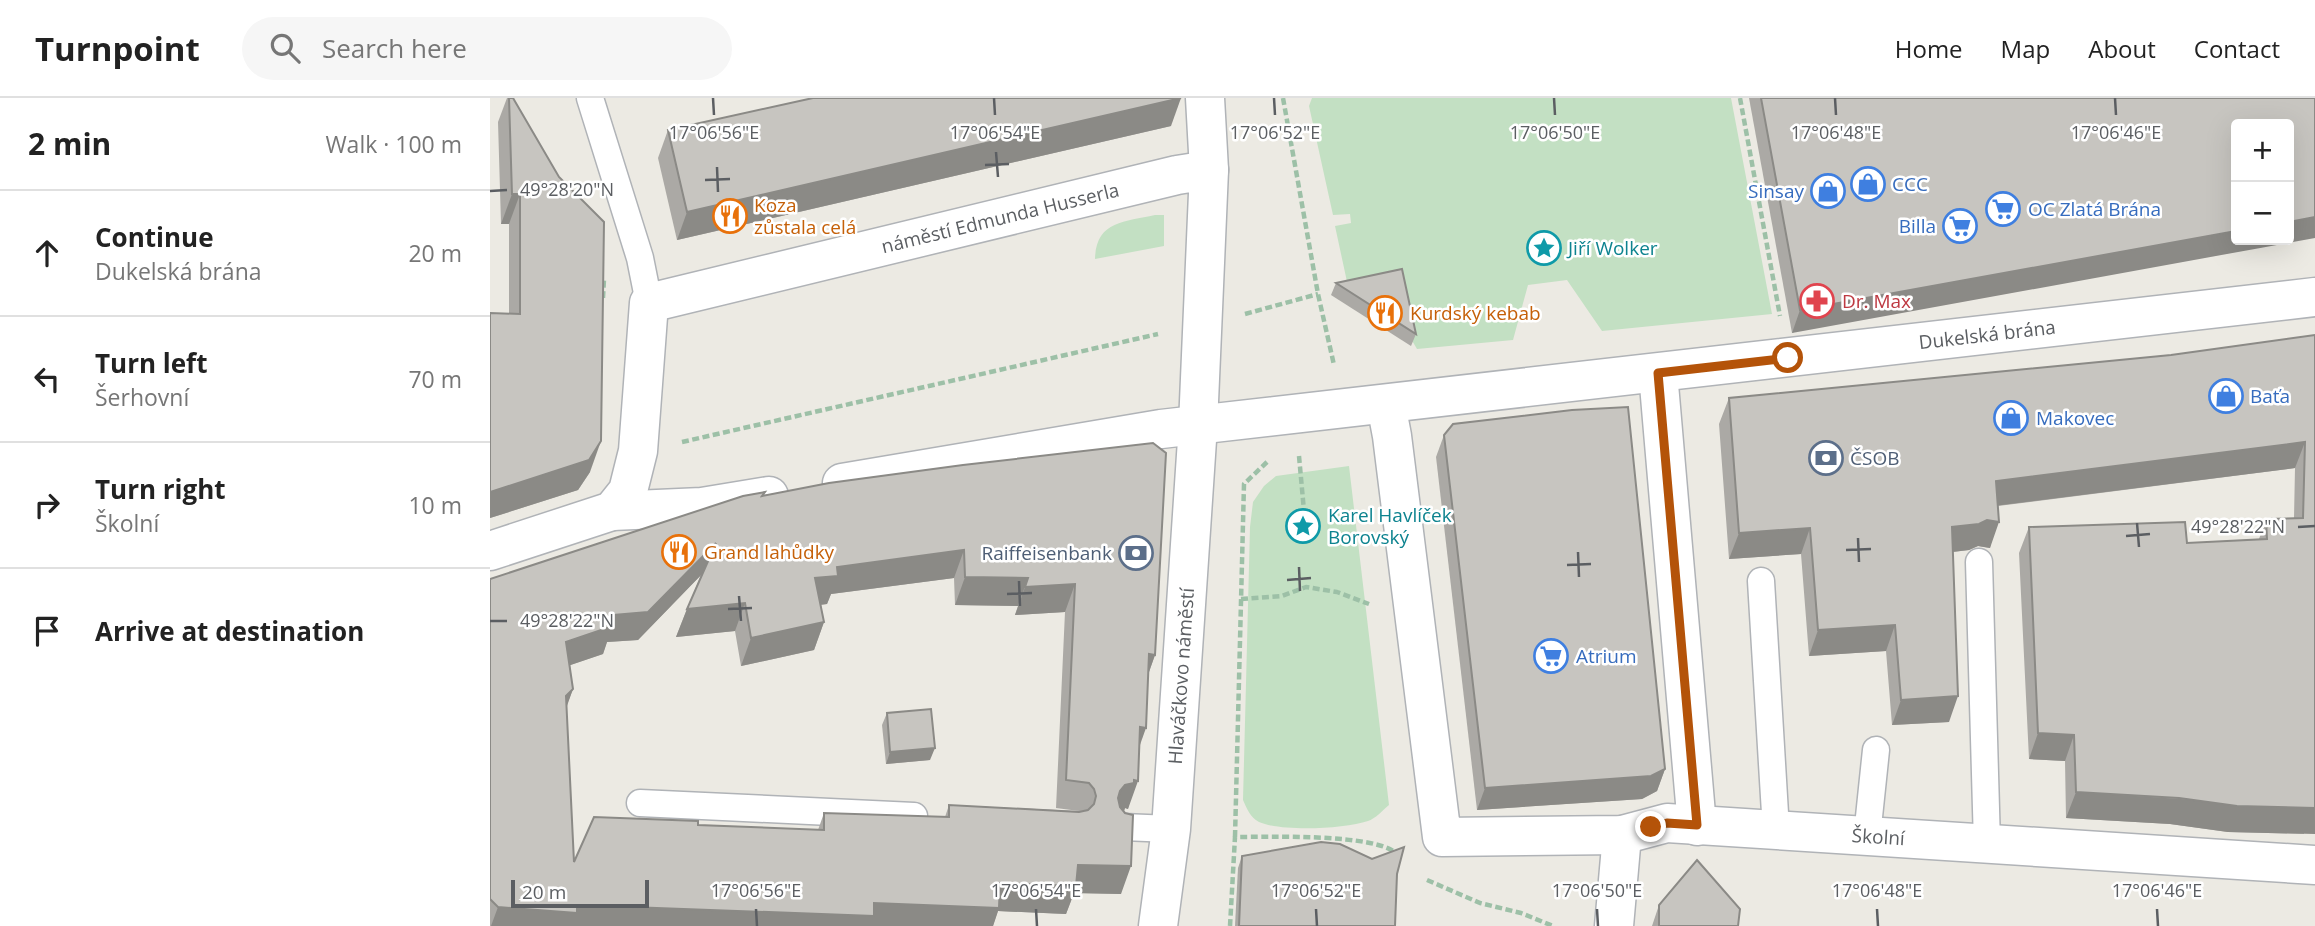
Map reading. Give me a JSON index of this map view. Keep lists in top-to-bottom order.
{
  "streets": {
    "street": [
      "náměstí Edmunda Husserla",
      "Dukelská brána",
      "Hlaváčkovo náměstí",
      "Školní"
    ]
  },
  "places": {
    "shop": [
      "CCC",
      "Sinsay",
      "Baťa",
      "Makovec"
    ],
    "supermarket": ["OC Zlatá Brána", "Billa", "Atrium"],
    "restaurant": ["Koza zůstala celá", "Kurdský kebab", "Grand lahůdky"],
    "place": ["Jiří Wolker", "Karel Havlíček Borovský"],
    "pharmacy": ["Dr. Max"],
    "bank": ["ČSOB", "Raiffeisenbank"]
  },
  "scale_bar": "20 m",
  "page": {
    "header": "Turnpoint",
    "search": "Search here",
    "nav": [
      "Home",
      "Map",
      "About",
      "Contact"
    ],
    "heading": ["2 min", "Walk · 100 m"],
    "map_buttons": ["+", "−"],
    "list": [
      ["Continue", "Dukelská brána", "20 m"],
      ["Turn left", "Šerhovní", "70 m"],
      ["Turn right", "Školní", "10 m"],
      "Arrive at destination"
    ],
    "scale": "20 m"
  },
  "coordinates": [
    "17°06'56\"E",
    "17°06'54\"E",
    "17°06'52\"E",
    "17°06'50\"E",
    "17°06'48\"E",
    "17°06'46\"E",
    "49°28'20\"N",
    "49°28'22\"N"
  ]
}
